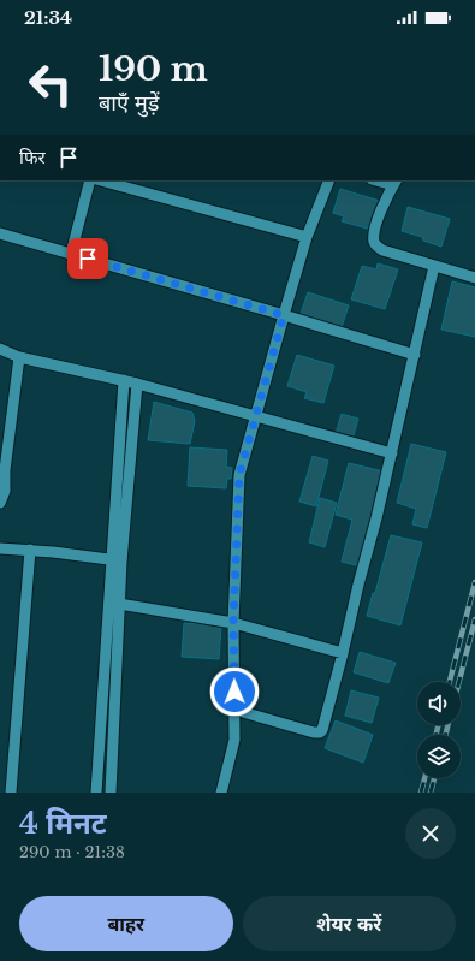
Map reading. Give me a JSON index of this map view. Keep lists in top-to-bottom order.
{
  "page": {
    "status": "21:34",
    "turn": ["190 m", "बाएँ मुड़ें"],
    "then": "फिर",
    "heading": ["4 मिनट", "290 m · 21:38"],
    "buttons": ["बाहर", "शेयर करें"]
  }
}
